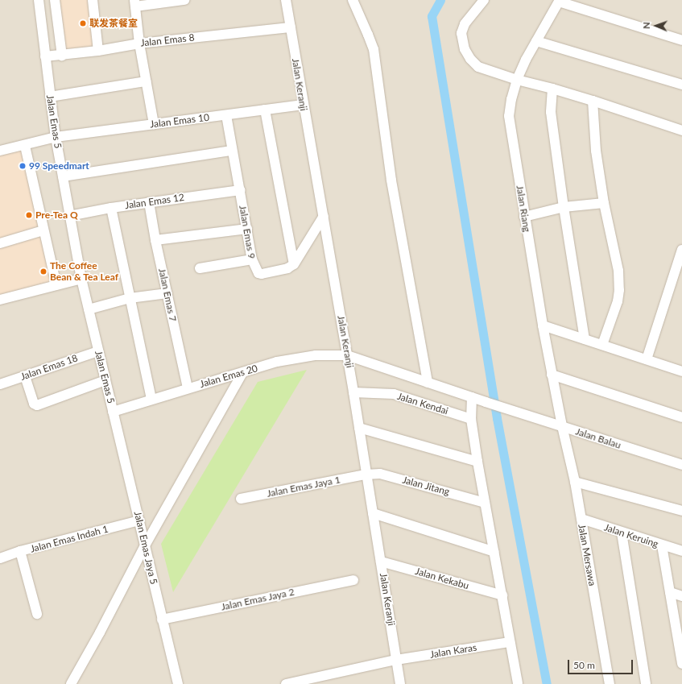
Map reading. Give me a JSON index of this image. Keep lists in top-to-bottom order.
{
  "streets": {
    "street": [
      "Jalan Emas 8",
      "Jalan Keranji",
      "Jalan Emas 10",
      "Jalan Emas 5",
      "Jalan Emas 12",
      "Jalan Riang",
      "Jalan Emas 9",
      "Jalan Emas 7",
      "Jalan Emas 18",
      "Jalan Emas 20",
      "Jalan Kendai",
      "Jalan Balau",
      "Jalan Jitang",
      "Jalan Emas Jaya 1",
      "Jalan Keruing",
      "Jalan Emas Indah 1",
      "Jalan Emas Jaya 5",
      "Jalan Mersawa",
      "Jalan Kekabu",
      "Jalan Emas Jaya 2",
      "Jalan Karas"
    ]
  },
  "crossings": [
    ["Jalan Emas 8", "Jalan Keranji"],
    ["Jalan Emas 8", "Jalan Emas 5"],
    ["Jalan Keranji", "Jalan Emas 10"],
    ["Jalan Keranji", "Jalan Emas 20"],
    ["Jalan Keranji", "Jalan Kendai"],
    ["Jalan Keranji", "Jalan Jitang"],
    ["Jalan Keranji", "Jalan Emas Jaya 1"],
    ["Jalan Keranji", "Jalan Kekabu"],
    ["Jalan Keranji", "Jalan Karas"],
    ["Jalan Emas 10", "Jalan Emas 5"],
    ["Jalan Emas 10", "Jalan Emas 9"],
    ["Jalan Emas 5", "Jalan Emas 12"],
    ["Jalan Emas 5", "Jalan Emas 18"],
    ["Jalan Emas 5", "Jalan Emas 20"],
    ["Jalan Emas 5", "Jalan Emas Jaya 5"],
    ["Jalan Emas 12", "Jalan Emas 9"],
    ["Jalan Emas 12", "Jalan Emas 7"],
    ["Jalan Riang", "Jalan Balau"],
    ["Jalan Riang", "Jalan Mersawa"],
    ["Jalan Emas 7", "Jalan Emas 20"],
    ["Jalan Emas 20", "Jalan Balau"],
    ["Jalan Emas 20", "Jalan Emas Jaya 5"],
    ["Jalan Balau", "Jalan Mersawa"],
    ["Jalan Jitang", "Jalan Emas Jaya 1"],
    ["Jalan Keruing", "Jalan Mersawa"],
    ["Jalan Emas Indah 1", "Jalan Emas Jaya 5"],
    ["Jalan Emas Jaya 5", "Jalan Emas Jaya 2"]
  ],
  "places": [
    "联发茶餐室",
    "99 Speedmart",
    "Pre-Tea Q",
    "The Coffee Bean & Tea Leaf"
  ],
  "scale_bar": "50 m",
  "north": "left"
}
